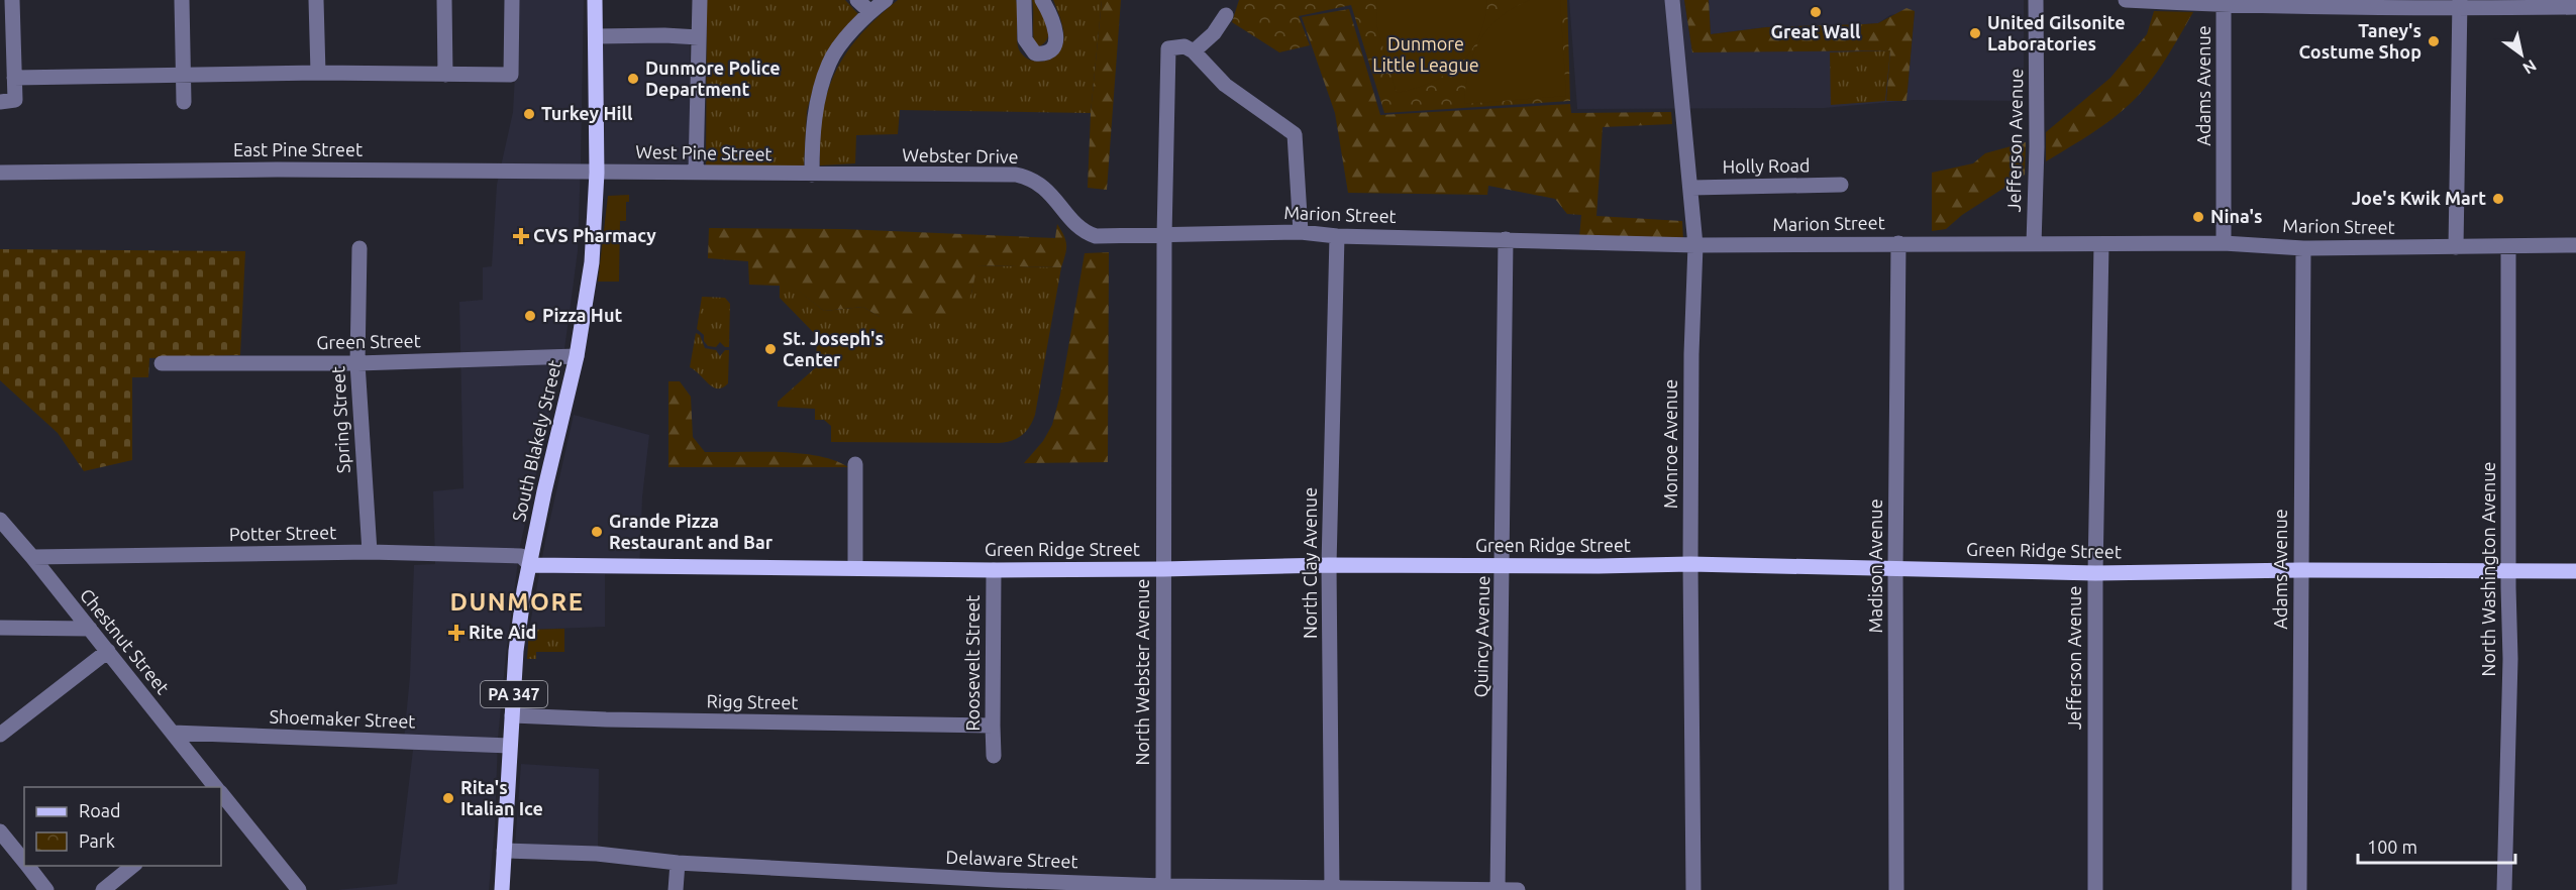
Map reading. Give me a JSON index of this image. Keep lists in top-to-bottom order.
{
  "streets": {
    "main road": ["South Blakely Street", "Green Ridge Street", "PA 347"],
    "street": [
      "Adams Avenue",
      "Jefferson Avenue",
      "East Pine Street",
      "West Pine Street",
      "Webster Drive",
      "Holly Road",
      "Marion Street",
      "Green Street",
      "Spring Street",
      "Monroe Avenue",
      "Potter Street",
      "North Clay Avenue",
      "Madison Avenue",
      "North Washington Avenue",
      "Quincy Avenue",
      "Chestnut Street",
      "Roosevelt Street",
      "North Webster Avenue",
      "Rigg Street",
      "Shoemaker Street",
      "Delaware Street"
    ]
  },
  "crossings": [
    ["Adams Avenue", "Marion Street"],
    ["Adams Avenue", "Green Ridge Street"],
    ["Jefferson Avenue", "Marion Street"],
    ["Jefferson Avenue", "Green Ridge Street"],
    ["East Pine Street", "West Pine Street"],
    ["East Pine Street", "South Blakely Street"],
    ["West Pine Street", "Webster Drive"],
    ["West Pine Street", "South Blakely Street"],
    ["Webster Drive", "Marion Street"],
    ["Holly Road", "Monroe Avenue"],
    ["Marion Street", "Monroe Avenue"],
    ["Marion Street", "North Clay Avenue"],
    ["Marion Street", "Madison Avenue"],
    ["Marion Street", "North Washington Avenue"],
    ["Marion Street", "Quincy Avenue"],
    ["Marion Street", "North Webster Avenue"],
    ["Green Street", "Spring Street"],
    ["Green Street", "South Blakely Street"],
    ["Spring Street", "Potter Street"],
    ["South Blakely Street", "Potter Street"],
    ["South Blakely Street", "Green Ridge Street"],
    ["South Blakely Street", "Rigg Street"],
    ["South Blakely Street", "Shoemaker Street"],
    ["South Blakely Street", "Delaware Street"],
    ["Monroe Avenue", "Green Ridge Street"],
    ["Potter Street", "Green Ridge Street"],
    ["Potter Street", "Chestnut Street"],
    ["Green Ridge Street", "North Clay Avenue"],
    ["Green Ridge Street", "Madison Avenue"],
    ["Green Ridge Street", "North Washington Avenue"],
    ["Green Ridge Street", "Quincy Avenue"],
    ["Green Ridge Street", "Roosevelt Street"],
    ["Green Ridge Street", "North Webster Avenue"],
    ["North Clay Avenue", "Delaware Street"],
    ["Quincy Avenue", "Delaware Street"],
    ["Chestnut Street", "Shoemaker Street"],
    ["Roosevelt Street", "Rigg Street"],
    ["North Webster Avenue", "Delaware Street"]
  ],
  "districts": ["DUNMORE"],
  "parks": ["Dunmore Little League"],
  "places": {
    "other": [
      "Great Wall",
      "United Gilsonite Laboratories",
      "Taney's Costume Shop",
      "Dunmore Police Department",
      "Turkey Hill",
      "Joe's Kwik Mart",
      "Nina's",
      "Pizza Hut",
      "St. Joseph's Center",
      "Grande Pizza Restaurant and Bar",
      "Rita's Italian Ice"
    ],
    "health": ["CVS Pharmacy", "Rite Aid"]
  },
  "legend": ["Road", "Park"],
  "scale_bar": "100 m",
  "north": "bottom right"
}
